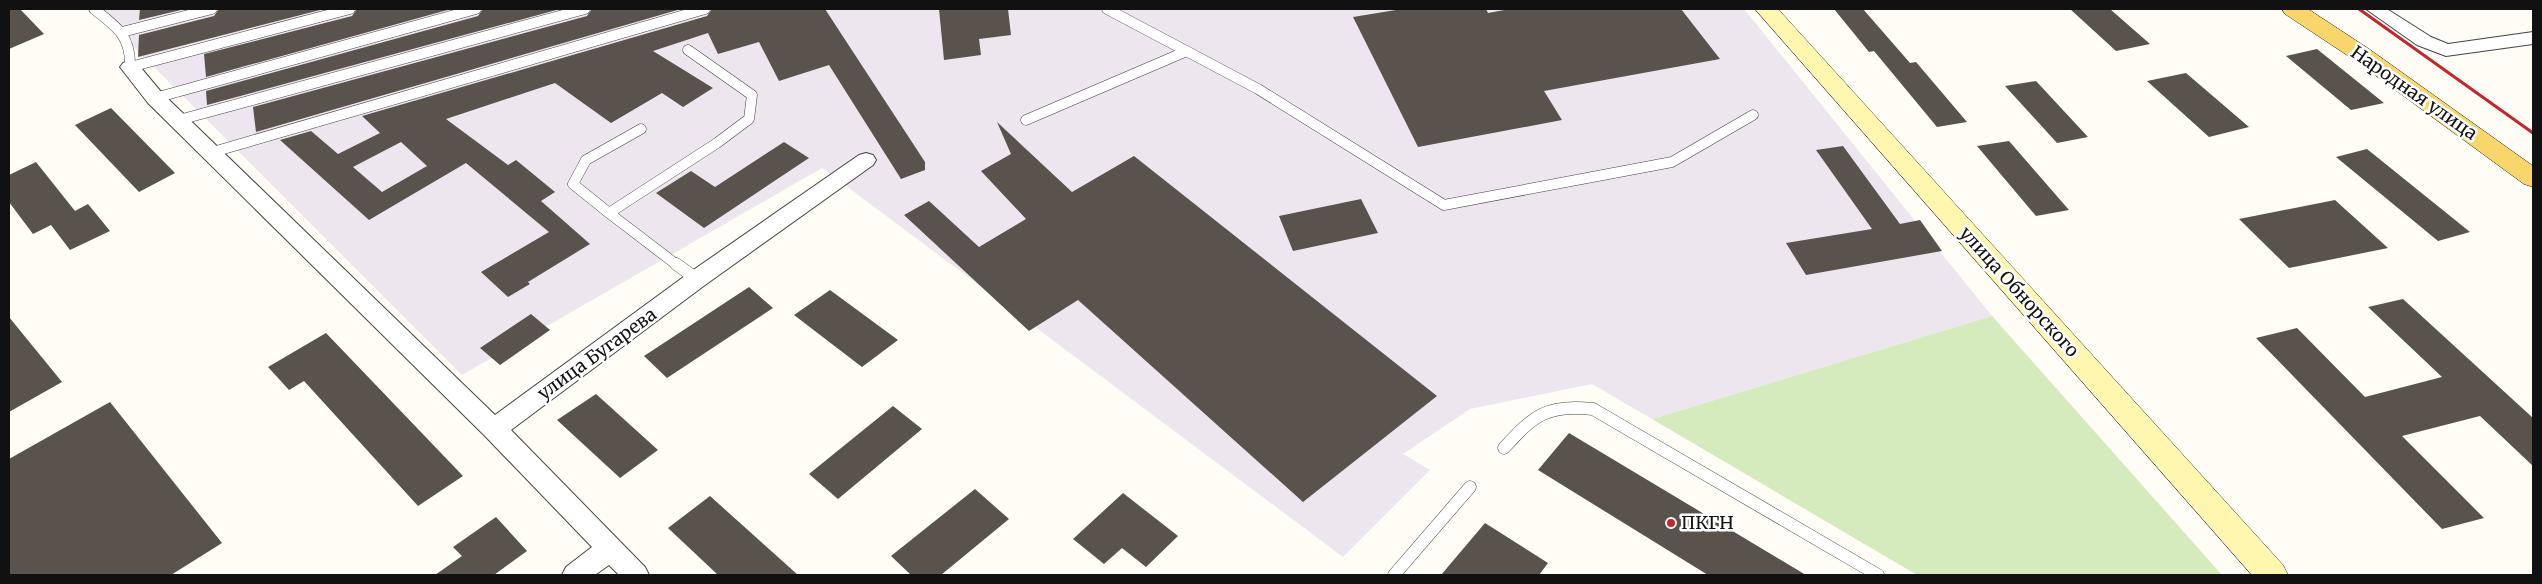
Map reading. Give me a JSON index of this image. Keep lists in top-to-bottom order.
{
  "streets": {
    "main road": ["Народная улица", "улица Обнорского"],
    "street": ["улица Бугарева"]
  },
  "places": ["ПКГН"]
}
